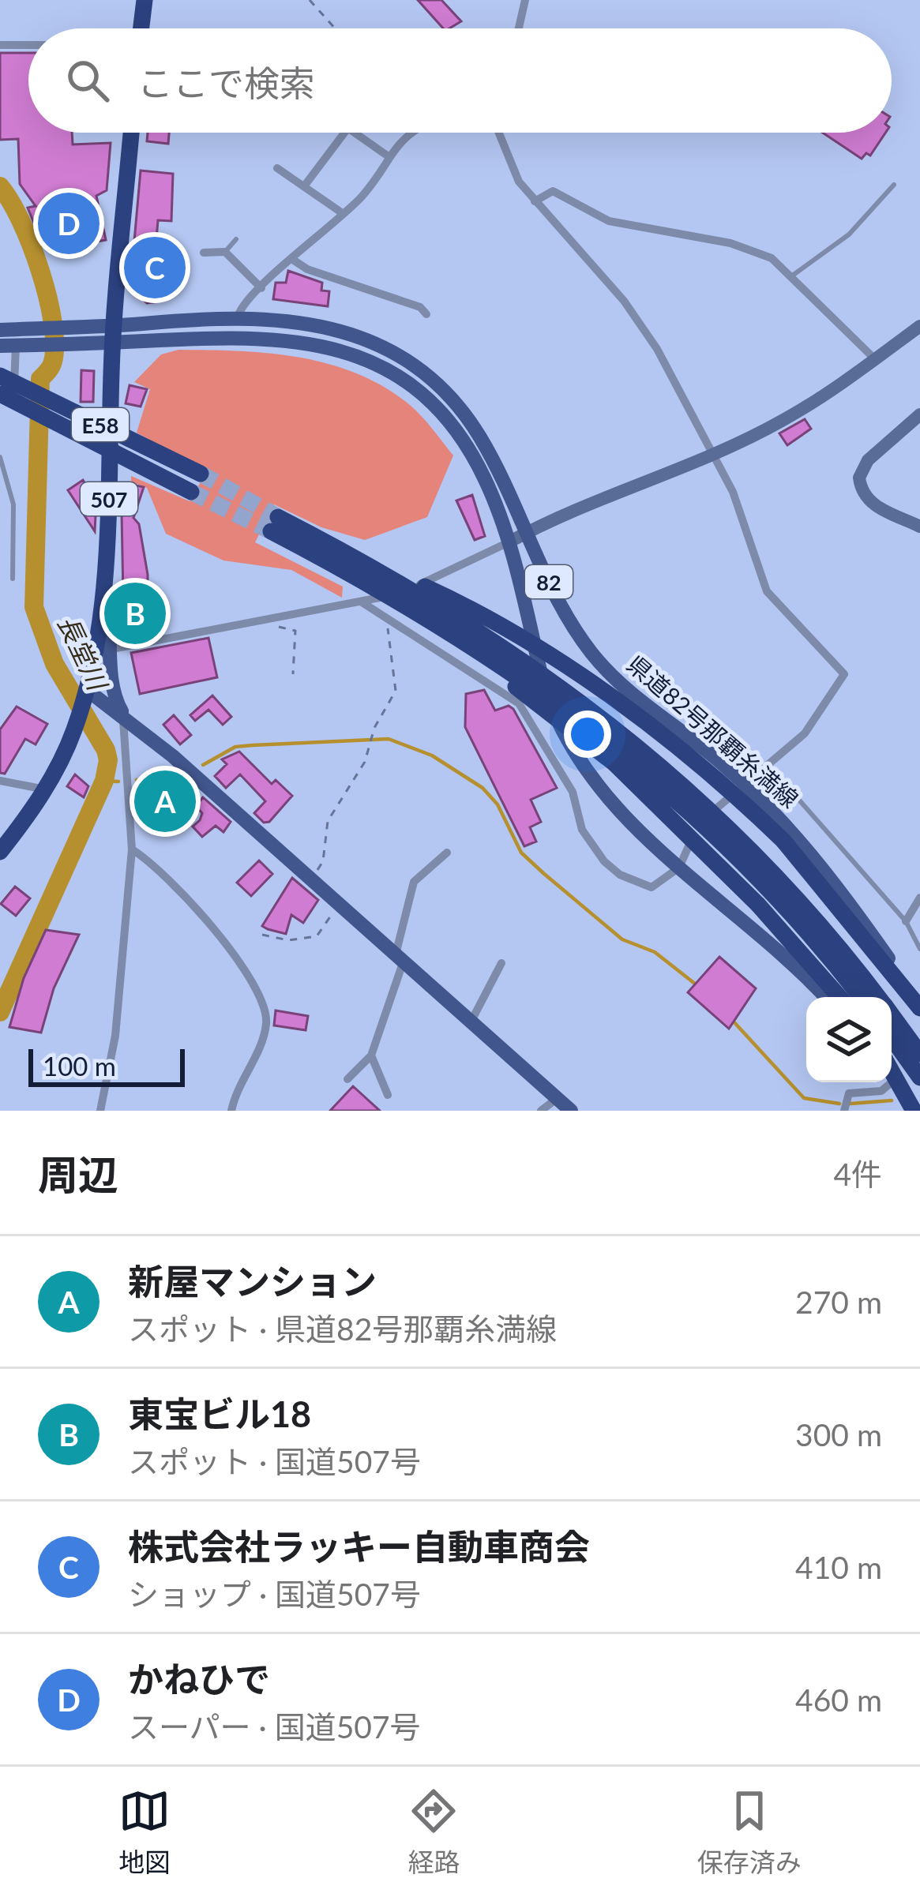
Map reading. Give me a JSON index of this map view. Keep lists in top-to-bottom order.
{
  "streets": {
    "highway": ["E58", "507"],
    "main road": ["82", "県道82号那覇糸満線"]
  },
  "crossings": [
    ["507", "県道82号那覇糸満線"]
  ],
  "water": ["長堂川"],
  "scale_bar": "100 m",
  "page": {
    "search": "ここで検索",
    "pins": [
      "D",
      "C",
      "B",
      "A"
    ],
    "scale": "100 m",
    "heading": ["周辺", "4件"],
    "list": [
      {
        "mark": "A",
        "name": "新屋マンション",
        "note": "スポット · 県道82号那覇糸満線",
        "value": "270 m"
      },
      {
        "mark": "B",
        "name": "東宝ビル18",
        "note": "スポット · 国道507号",
        "value": "300 m"
      },
      {
        "mark": "C",
        "name": "株式会社ラッキー自動車商会",
        "note": "ショップ · 国道507号",
        "value": "410 m"
      },
      {
        "mark": "D",
        "name": "かねひで",
        "note": "スーパー · 国道507号",
        "value": "460 m"
      }
    ],
    "nav": ["地図", "経路", "保存済み"]
  }
}
